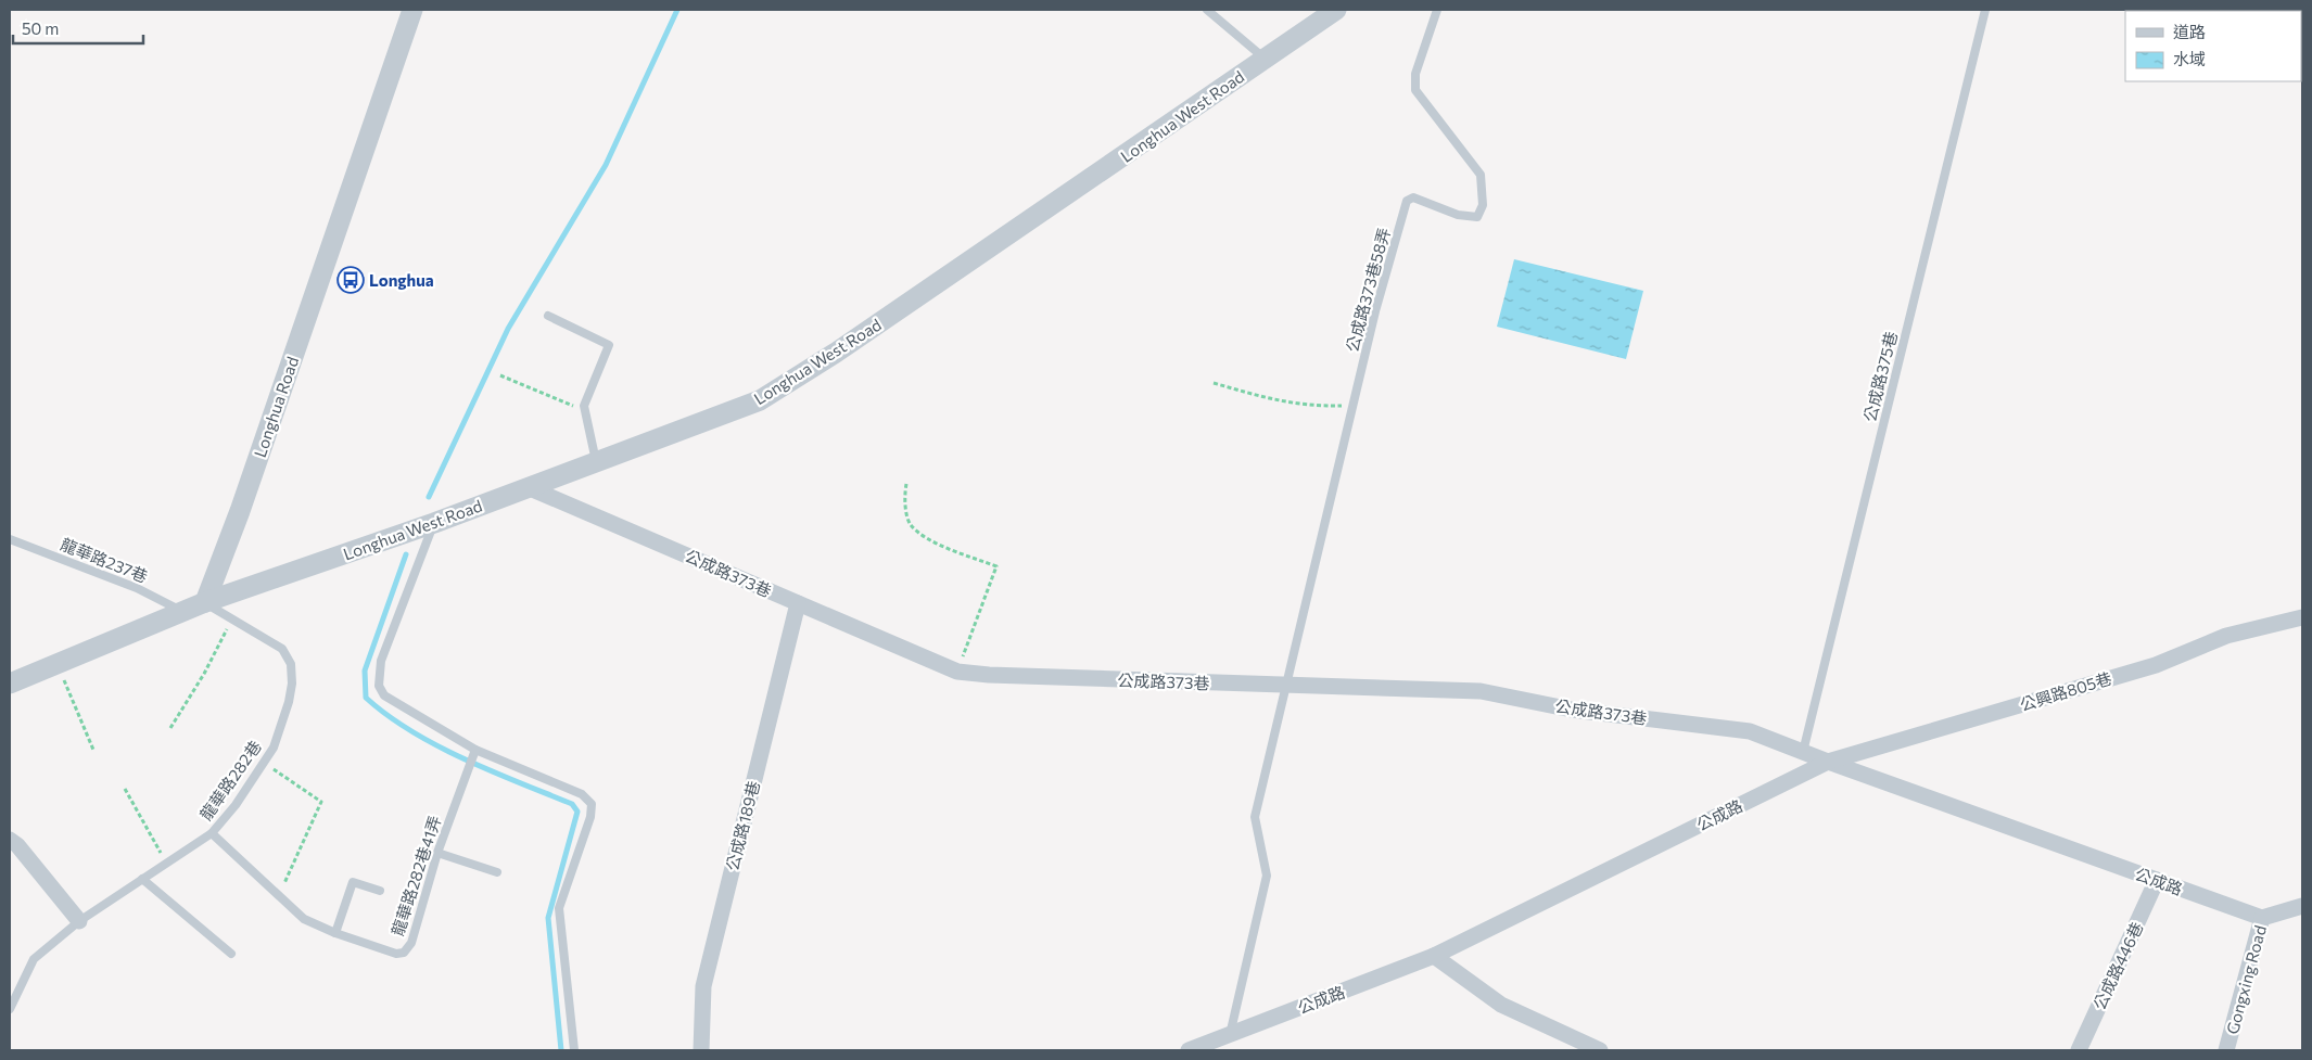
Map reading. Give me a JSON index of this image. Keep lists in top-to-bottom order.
{
  "streets": {
    "street": [
      "Longhua West Road",
      "Longhua Road",
      "公成路373巷",
      "公興路805巷",
      "公成路",
      "公成路189巷",
      "公成路446巷",
      "Gongxing Road"
    ],
    "lane": [
      "公成路373巷58弄",
      "公成路375巷",
      "龍華路237巷",
      "龍華路282巷",
      "龍華路282巷41弄"
    ]
  },
  "crossings": [
    ["Longhua West Road", "Longhua Road"],
    ["Longhua West Road", "公成路373巷"],
    ["Longhua West Road", "龍華路282巷"],
    ["公成路373巷58弄", "公成路373巷"],
    ["公成路373巷58弄", "公成路"],
    ["公成路375巷", "公成路373巷"],
    ["Longhua Road", "龍華路282巷"],
    ["公成路373巷", "公興路805巷"],
    ["公成路373巷", "公成路"],
    ["公成路373巷", "公成路189巷"],
    ["公興路805巷", "公成路"],
    ["龍華路282巷", "龍華路282巷41弄"],
    ["公成路", "公成路446巷"],
    ["公成路", "Gongxing Road"]
  ],
  "places": {
    "bus stop": ["Longhua"]
  },
  "legend": ["道路", "水域"],
  "scale_bar": "50 m"
}
